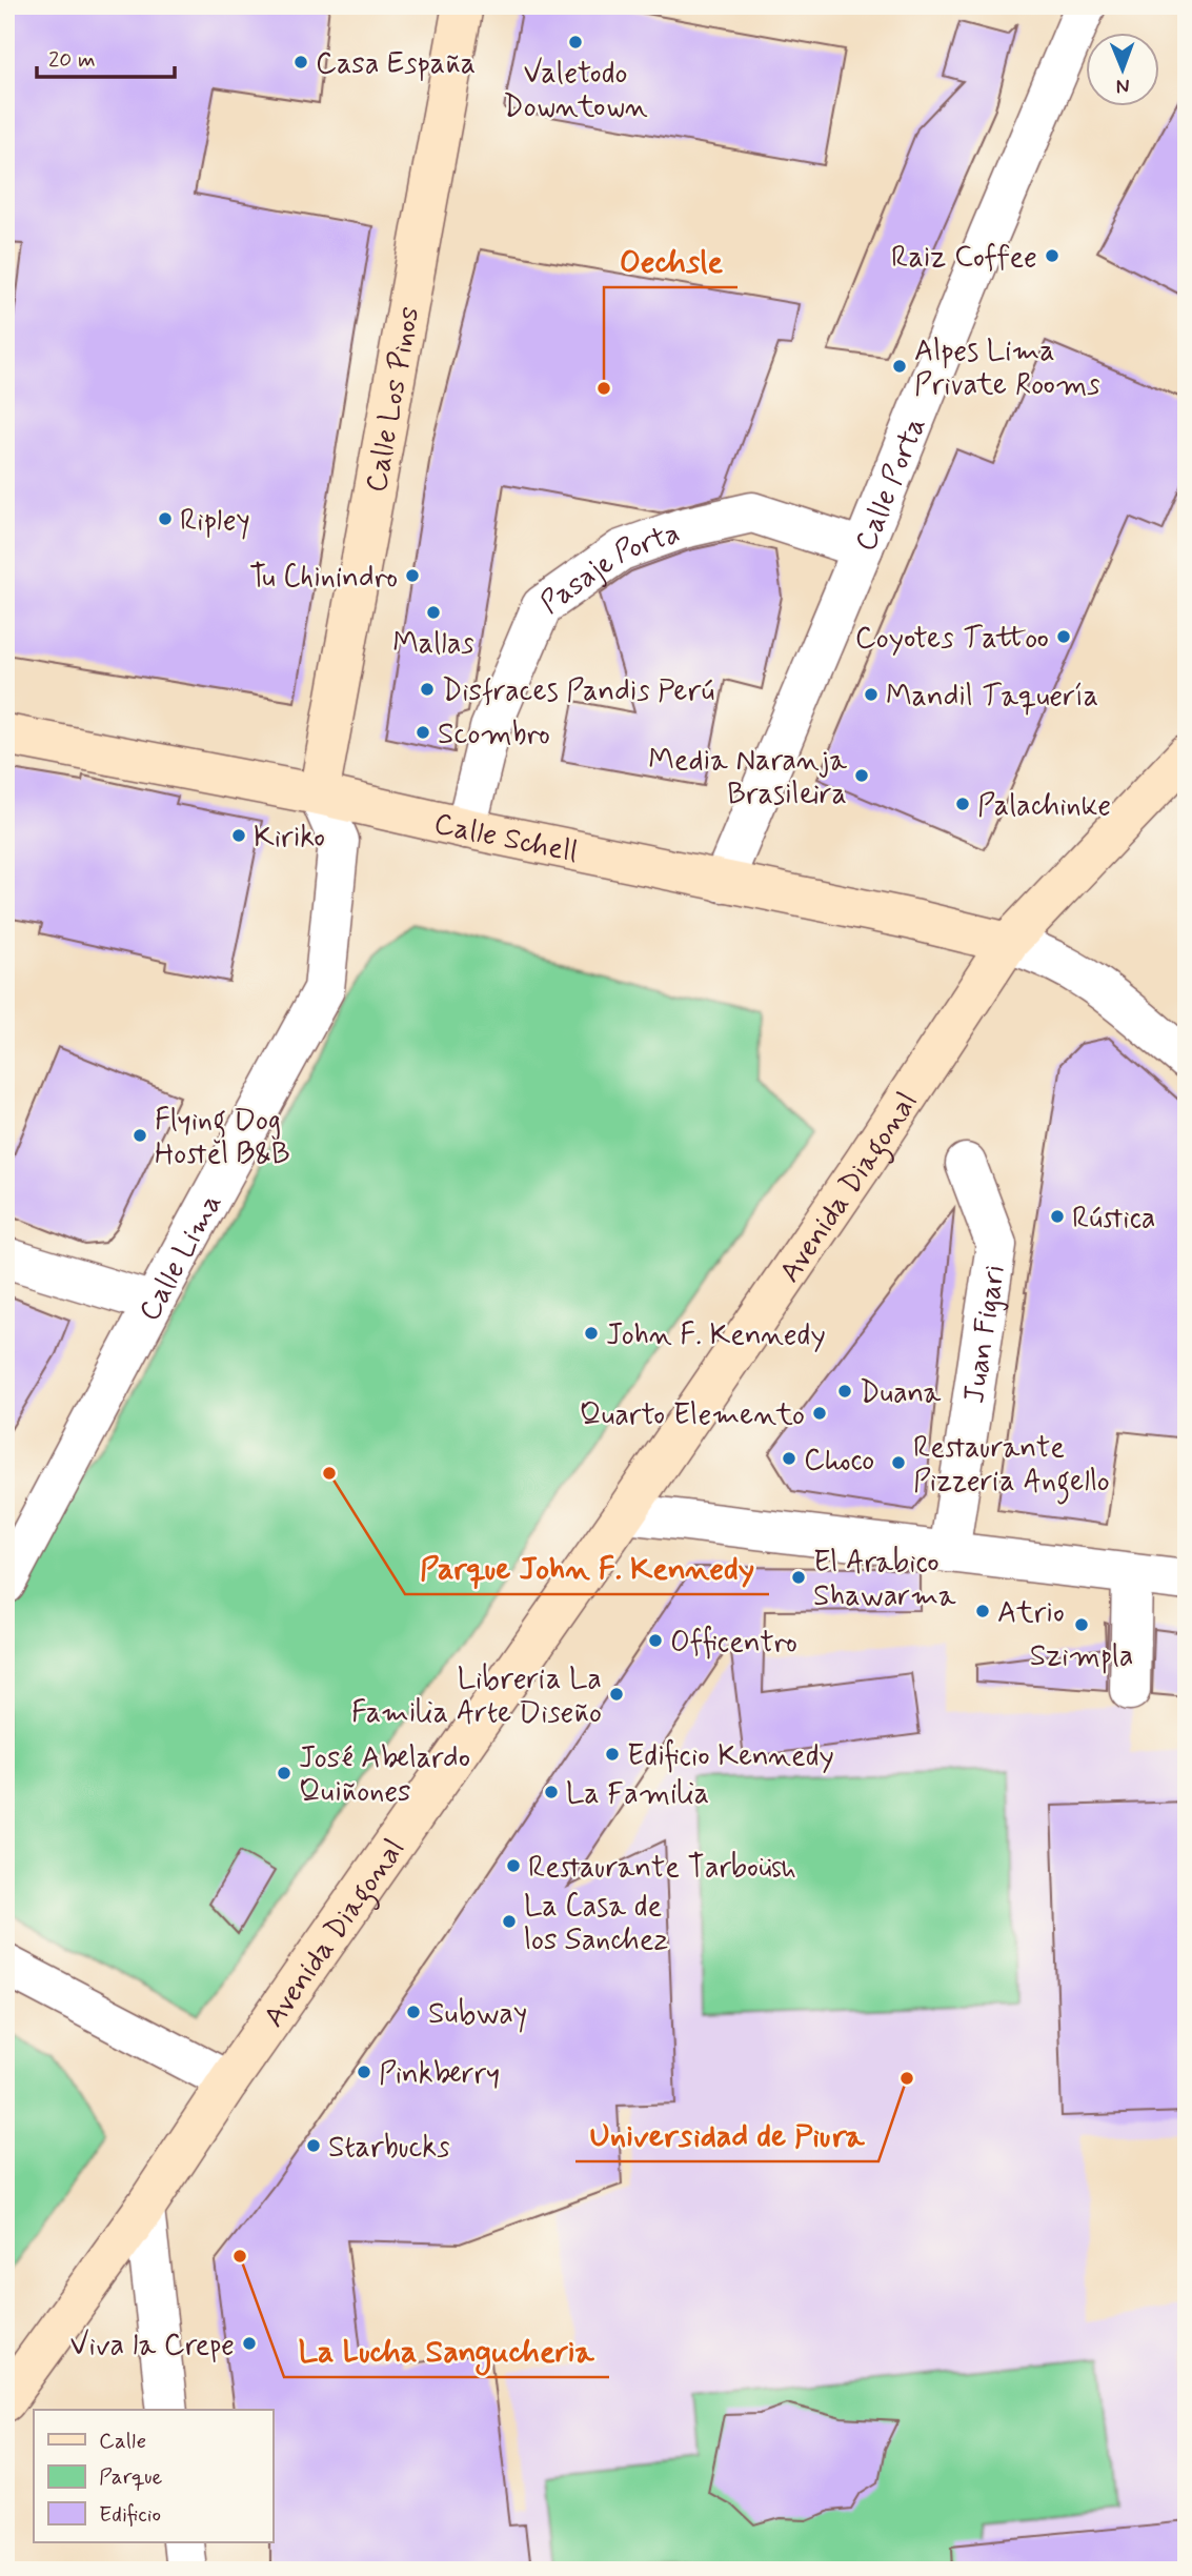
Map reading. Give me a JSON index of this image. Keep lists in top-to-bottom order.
{
  "streets": {
    "main road": ["Calle Los Pinos", "Calle Schell", "Avenida Diagonal"],
    "street": [
      "Calle Porta",
      "Pasaje Porta",
      "Calle Lima",
      "Juan Figari"
    ]
  },
  "crossings": [
    ["Calle Los Pinos", "Calle Schell"],
    ["Calle Los Pinos", "Calle Lima"],
    ["Calle Porta", "Pasaje Porta"],
    ["Calle Porta", "Calle Schell"],
    ["Pasaje Porta", "Calle Schell"],
    ["Calle Schell", "Avenida Diagonal"],
    ["Calle Schell", "Calle Lima"]
  ],
  "places": [
    "Valetodo Downtown",
    "Casa España",
    "Raiz Coffee",
    "Alpes Lima Private Rooms",
    "Oechsle",
    "Ripley",
    "Tu Chinindro",
    "Mallas",
    "Coyotes Tattoo",
    "Disfraces Pandis Perú",
    "Mandil Taquería",
    "Scombro",
    "Media Naranja Brasileira",
    "Palachinke",
    "Kiriko",
    "Flying Dog Hostel B&B",
    "Rústica",
    "John F. Kennedy",
    "Duana",
    "Quarto Elemento",
    "Choco",
    "Restaurante Pizzeria Angello",
    "Parque John F. Kennedy",
    "El Arabico Shawarma",
    "Atrio",
    "Szimpla",
    "Officentro",
    "Libreria La Familia Arte Diseño",
    "Edificio Kennedy",
    "José Abelardo Quiñones",
    "La Familia",
    "Restaurante Tarboüsh",
    "La Casa de los Sanchez",
    "Subway",
    "Pinkberry",
    "Universidad de Piura",
    "Starbucks",
    "La Lucha Sangucheria",
    "Viva la Crepe"
  ],
  "legend": ["Calle", "Parque", "Edificio"],
  "scale_bar": "20 m",
  "north": "bottom"
}
